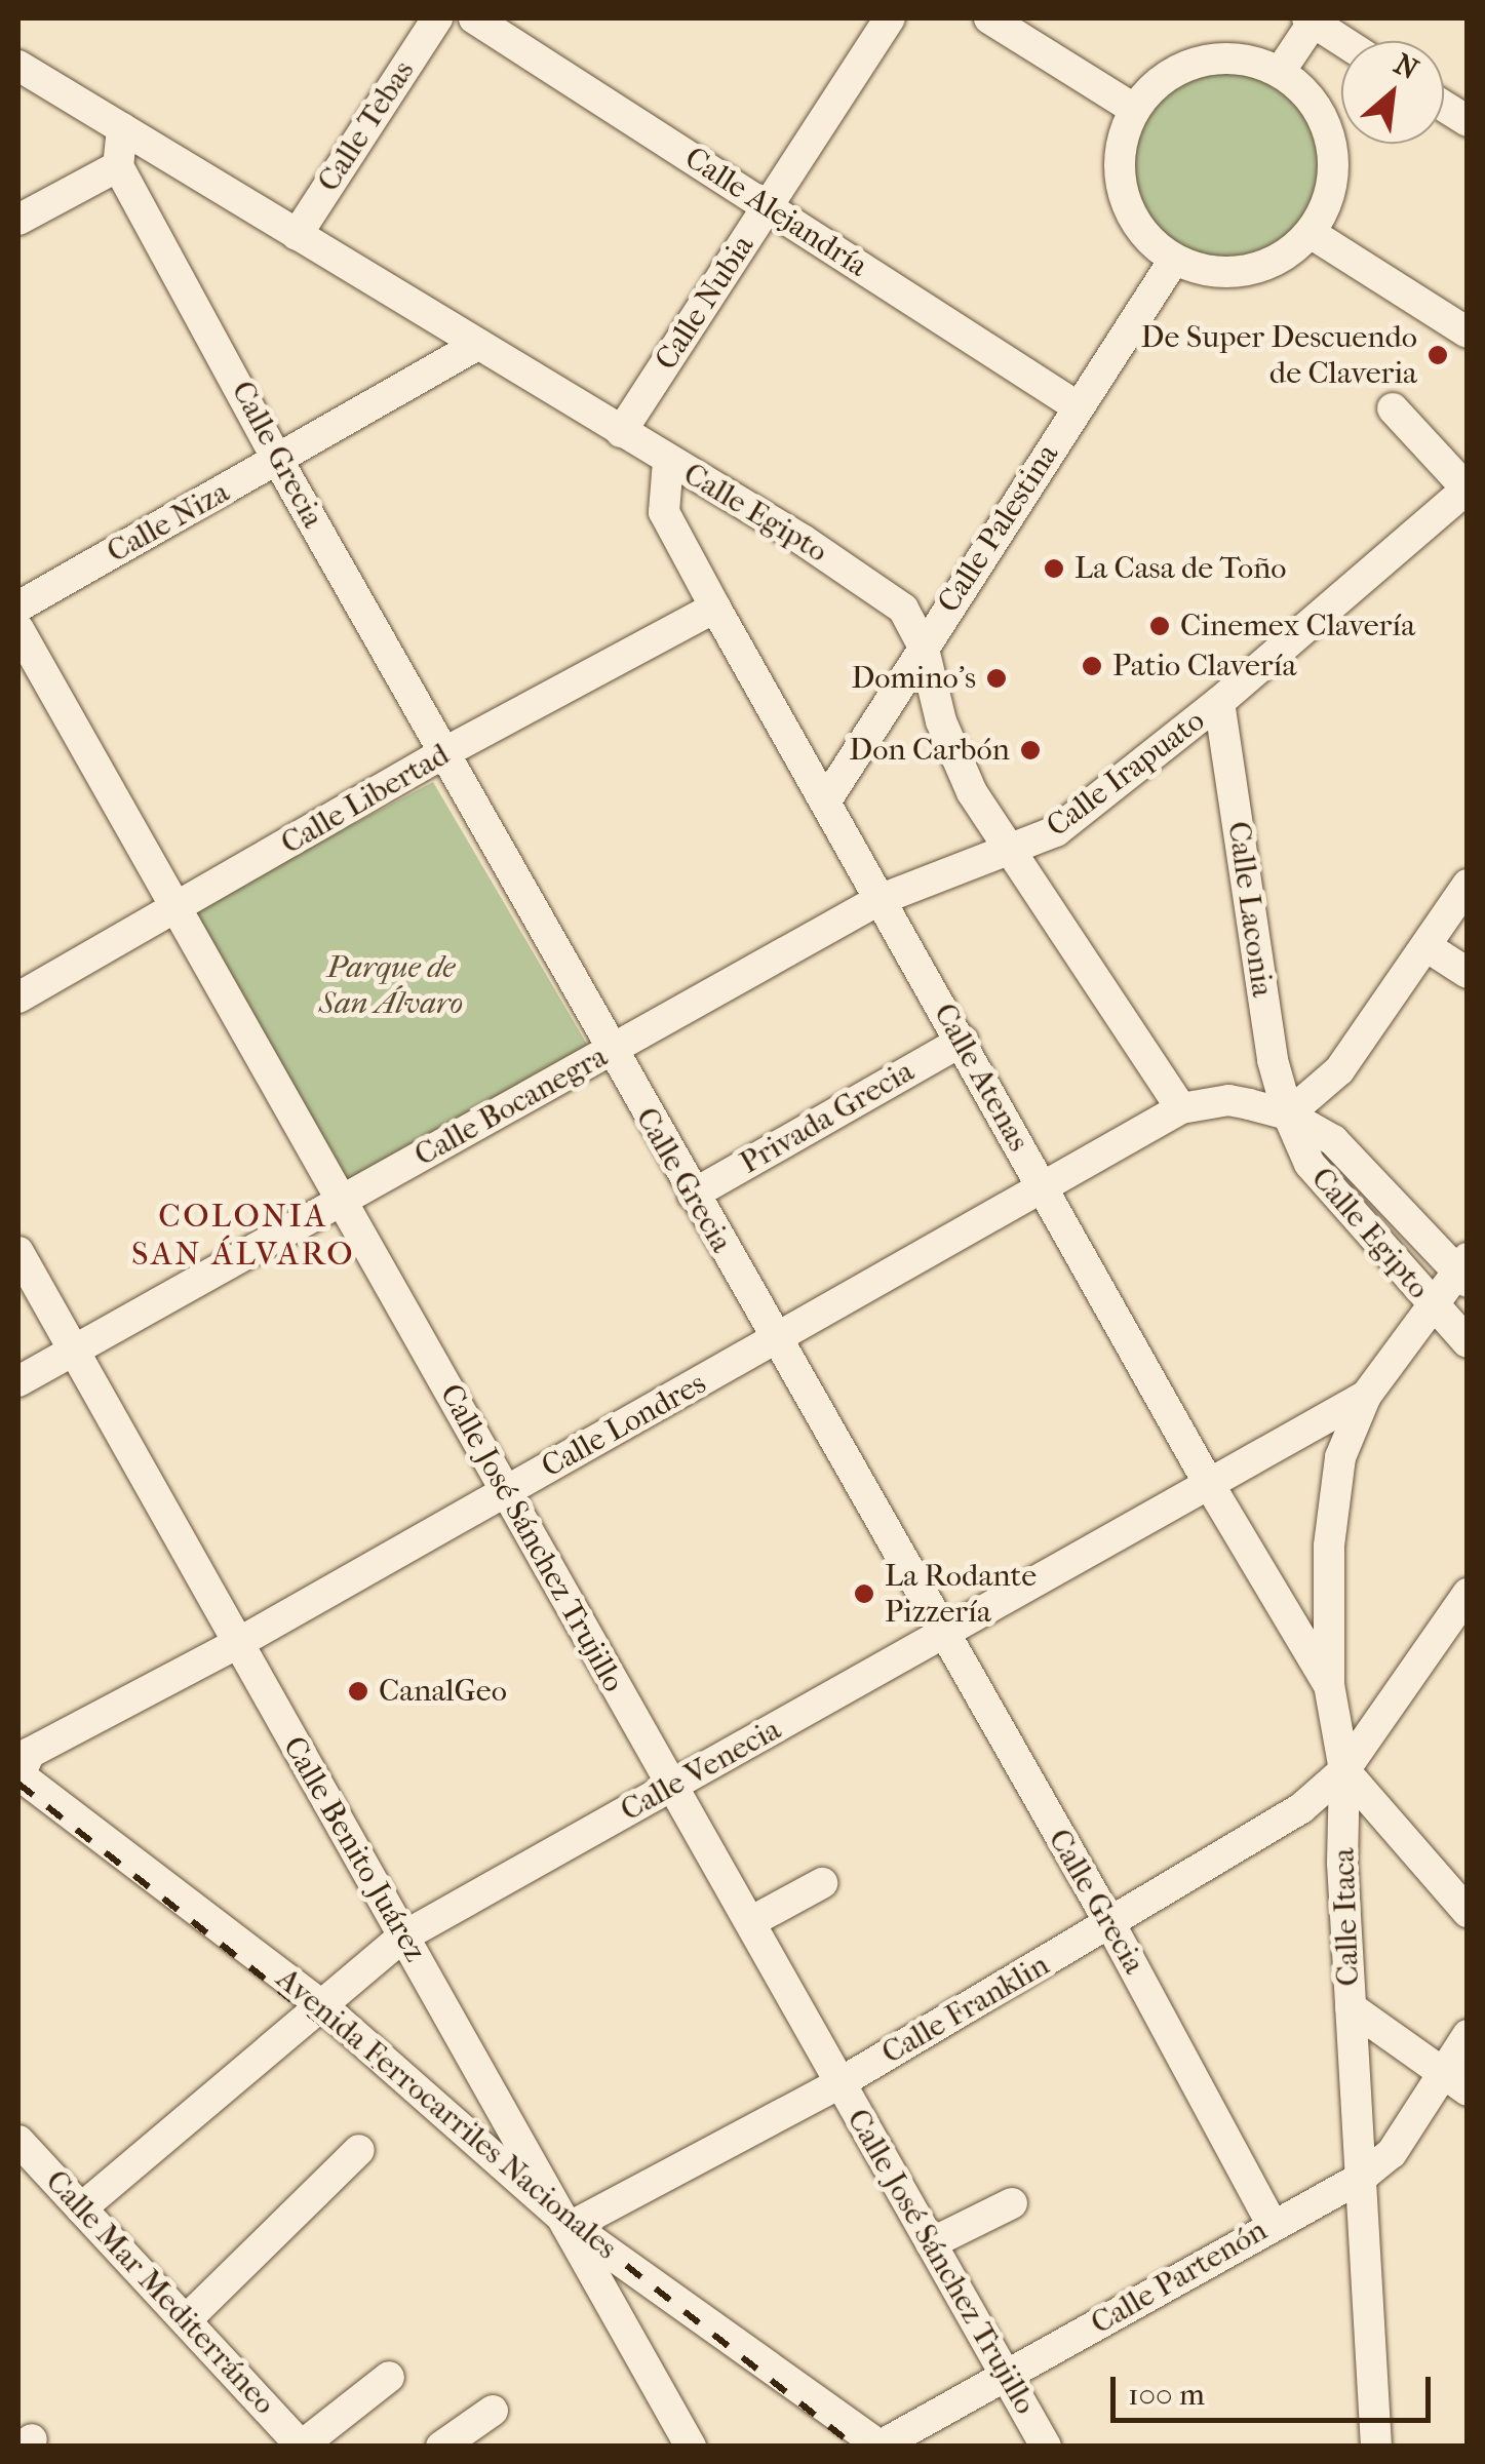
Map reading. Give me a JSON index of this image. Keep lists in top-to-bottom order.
{
  "streets": {
    "street": [
      "Calle Tebas",
      "Calle Alejandría",
      "Calle Nubia",
      "Calle Grecia",
      "Calle Egipto",
      "Calle Niza",
      "Calle Palestina",
      "Calle Irapuato",
      "Calle Libertad",
      "Calle Laconia",
      "Calle Atenas",
      "Calle Bocanegra",
      "Privada Grecia",
      "Calle Londres",
      "Calle José Sánchez Trujillo",
      "Calle Venecia",
      "Calle Benito Juárez",
      "Calle Itaca",
      "Calle Franklin",
      "Avenida Ferrocarriles Nacionales",
      "Calle Partenón",
      "Calle Mar Mediterráneo"
    ]
  },
  "crossings": [
    ["Calle Tebas", "Calle Egipto"],
    ["Calle Alejandría", "Calle Nubia"],
    ["Calle Alejandría", "Calle Palestina"],
    ["Calle Nubia", "Calle Egipto"],
    ["Calle Grecia", "Calle Niza"],
    ["Calle Grecia", "Calle Libertad"],
    ["Calle Grecia", "Calle Bocanegra"],
    ["Calle Grecia", "Privada Grecia"],
    ["Calle Grecia", "Calle Londres"],
    ["Calle Grecia", "Calle Venecia"],
    ["Calle Grecia", "Calle Franklin"],
    ["Calle Grecia", "Calle Partenón"],
    ["Calle Egipto", "Calle Niza"],
    ["Calle Egipto", "Calle Palestina"],
    ["Calle Egipto", "Calle Irapuato"],
    ["Calle Egipto", "Calle Laconia"],
    ["Calle Egipto", "Calle Atenas"],
    ["Calle Egipto", "Calle Bocanegra"],
    ["Calle Egipto", "Calle Londres"],
    ["Calle Palestina", "Calle Atenas"],
    ["Calle Irapuato", "Calle Laconia"],
    ["Calle Irapuato", "Calle Bocanegra"],
    ["Calle Libertad", "Calle Atenas"],
    ["Calle Libertad", "Calle José Sánchez Trujillo"],
    ["Calle Atenas", "Calle Bocanegra"],
    ["Calle Atenas", "Privada Grecia"],
    ["Calle Atenas", "Calle Londres"],
    ["Calle Atenas", "Calle Venecia"],
    ["Calle Atenas", "Calle Itaca"],
    ["Calle Bocanegra", "Calle José Sánchez Trujillo"],
    ["Calle Bocanegra", "Calle Benito Juárez"],
    ["Calle Londres", "Calle José Sánchez Trujillo"],
    ["Calle Londres", "Calle Benito Juárez"],
    ["Calle Londres", "Avenida Ferrocarriles Nacionales"],
    ["Calle José Sánchez Trujillo", "Calle Venecia"],
    ["Calle José Sánchez Trujillo", "Calle Franklin"],
    ["Calle José Sánchez Trujillo", "Calle Partenón"],
    ["Calle Venecia", "Calle Benito Juárez"],
    ["Calle Venecia", "Calle Itaca"],
    ["Calle Venecia", "Avenida Ferrocarriles Nacionales"],
    ["Calle Venecia", "Calle Mar Mediterráneo"],
    ["Calle Benito Juárez", "Calle Franklin"],
    ["Calle Benito Juárez", "Avenida Ferrocarriles Nacionales"],
    ["Calle Itaca", "Calle Franklin"],
    ["Calle Itaca", "Calle Partenón"],
    ["Calle Franklin", "Avenida Ferrocarriles Nacionales"],
    ["Avenida Ferrocarriles Nacionales", "Calle Partenón"]
  ],
  "districts": ["COLONIA SAN ÁLVARO"],
  "parks": ["Parque de San Álvaro"],
  "places": [
    "De Super Descuendo de Claveria",
    "La Casa de Toño",
    "Cinemex Clavería",
    "Patio Clavería",
    "Domino's",
    "Don Carbón",
    "La Rodante Pizzería",
    "CanalGeo"
  ],
  "scale_bar": "100 m",
  "north": "top right"
}
